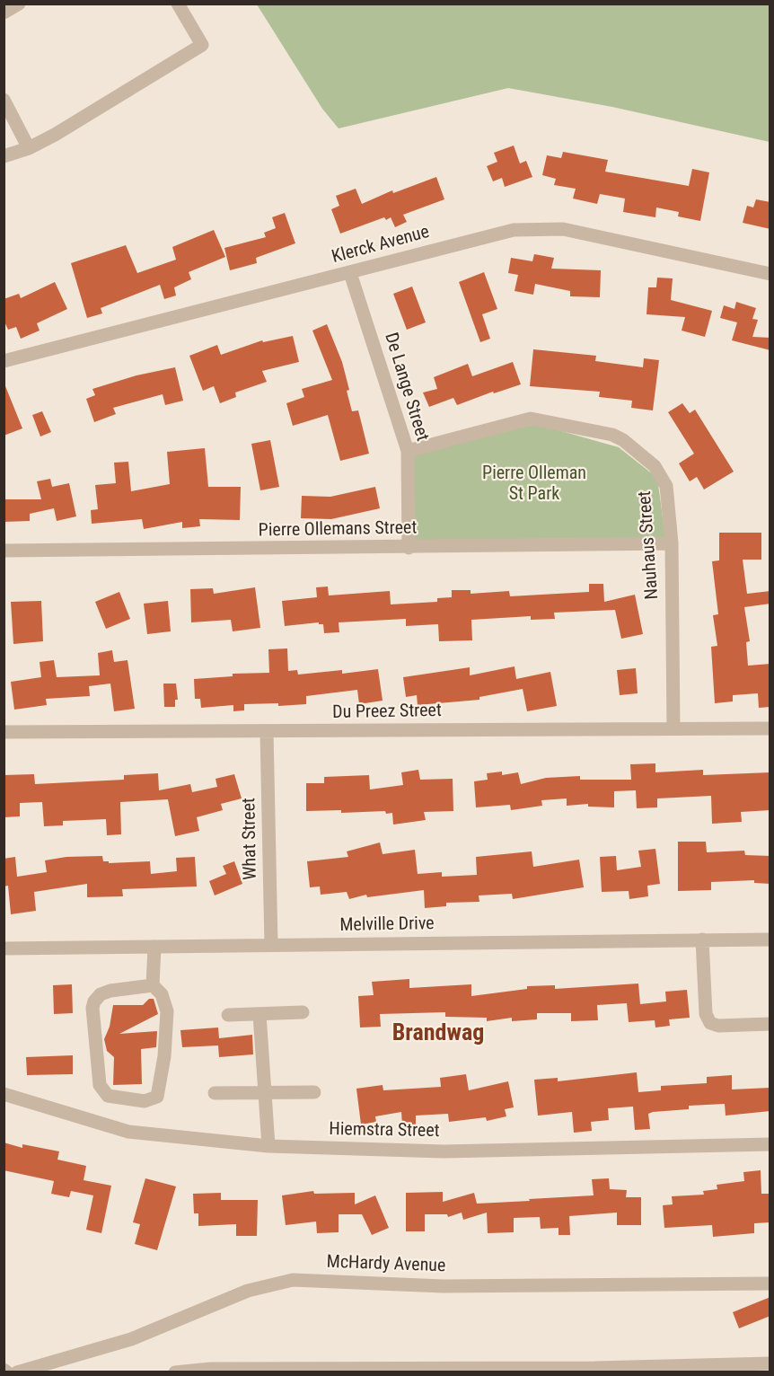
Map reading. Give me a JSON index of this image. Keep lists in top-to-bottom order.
{
  "streets": {
    "street": [
      "Klerck Avenue",
      "De Lange Street",
      "Pierre Ollemans Street",
      "Nauhaus Street",
      "Du Preez Street",
      "What Street",
      "Melville Drive",
      "Hiemstra Street",
      "McHardy Avenue"
    ]
  },
  "crossings": [
    ["Klerck Avenue", "De Lange Street"],
    ["De Lange Street", "Pierre Ollemans Street"],
    ["De Lange Street", "Nauhaus Street"],
    ["Pierre Ollemans Street", "Nauhaus Street"],
    ["Nauhaus Street", "Du Preez Street"],
    ["Du Preez Street", "What Street"],
    ["What Street", "Melville Drive"]
  ],
  "districts": ["Brandwag"],
  "parks": ["Pierre Olleman St Park"]
}
